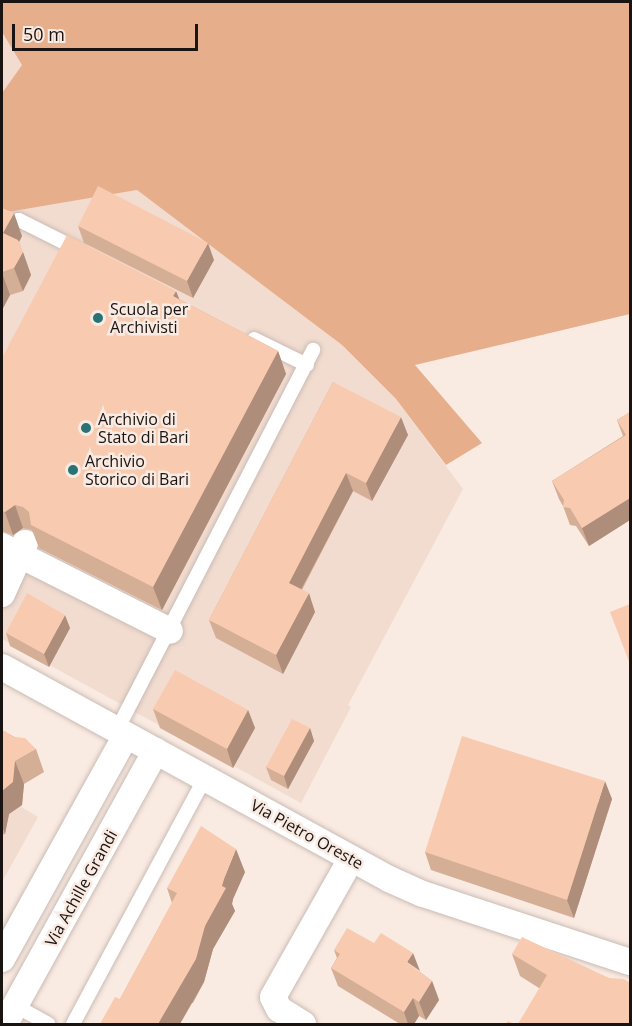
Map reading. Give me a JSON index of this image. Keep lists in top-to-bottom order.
{
  "streets": {
    "street": ["Via Pietro Oreste", "Via Achille Grandi"]
  },
  "crossings": [
    ["Via Pietro Oreste", "Via Achille Grandi"]
  ],
  "places": ["Scuola per Archivisti", "Archivio di Stato di Bari", "Archivio Storico di Bari"],
  "scale_bar": "50 m"
}
